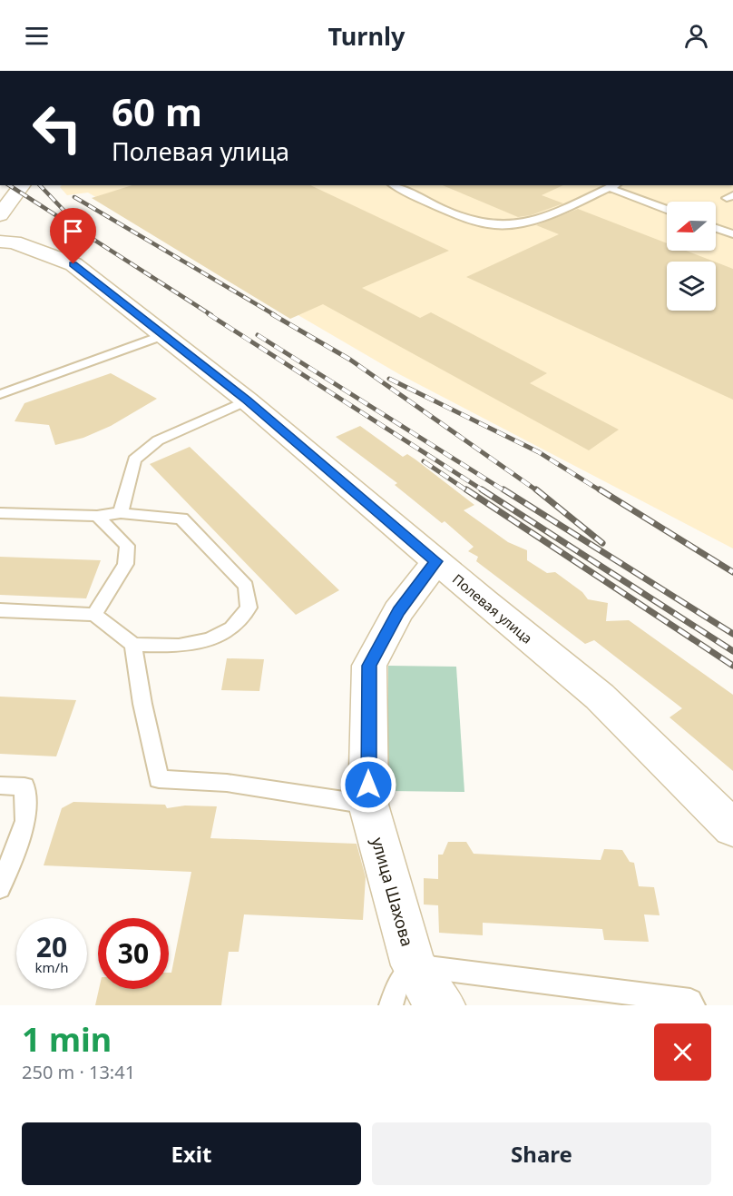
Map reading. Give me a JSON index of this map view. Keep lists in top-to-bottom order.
{
  "streets": {
    "street": ["Полевая улица", "улица Шахова"]
  },
  "crossings": [
    ["Полевая улица", "улица Шахова"]
  ],
  "north": "left",
  "page": {
    "header": "Turnly",
    "turn": ["60 m", "Полевая улица"],
    "speed": "20 km/h",
    "limit": "30",
    "heading": ["1 min", "250 m · 13:41"],
    "buttons": ["Exit", "Share"]
  }
}
